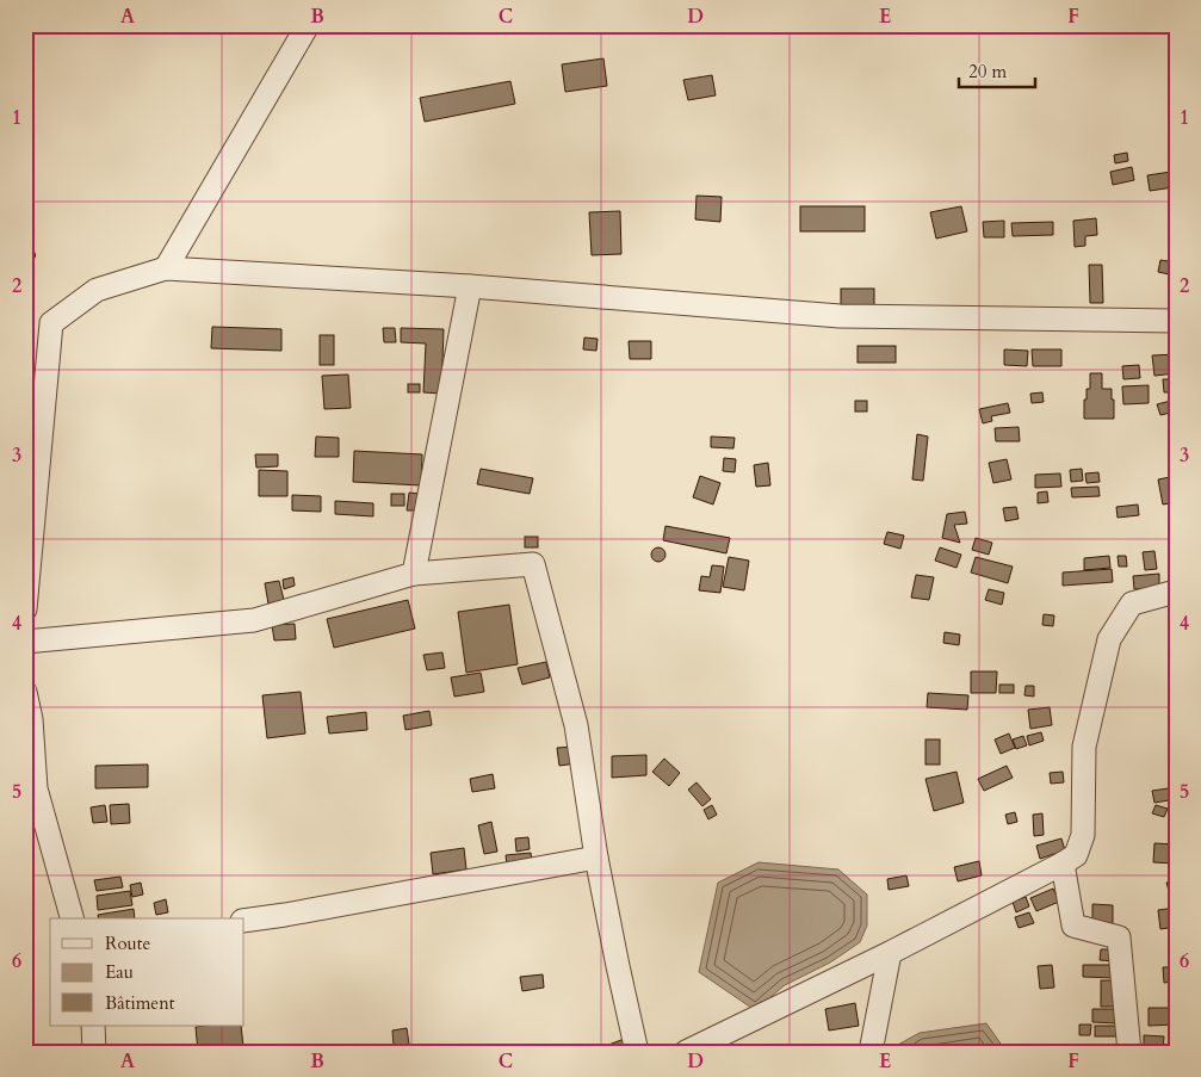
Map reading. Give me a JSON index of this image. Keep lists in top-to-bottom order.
{
  "legend": ["Route", "Eau", "Bâtiment"],
  "scale_bar": "20 m",
  "grid": {
    "columns": [
      "A",
      "B",
      "C",
      "D",
      "E",
      "F"
    ],
    "rows": [
      "1",
      "2",
      "3",
      "4",
      "5",
      "6"
    ]
  }
}
